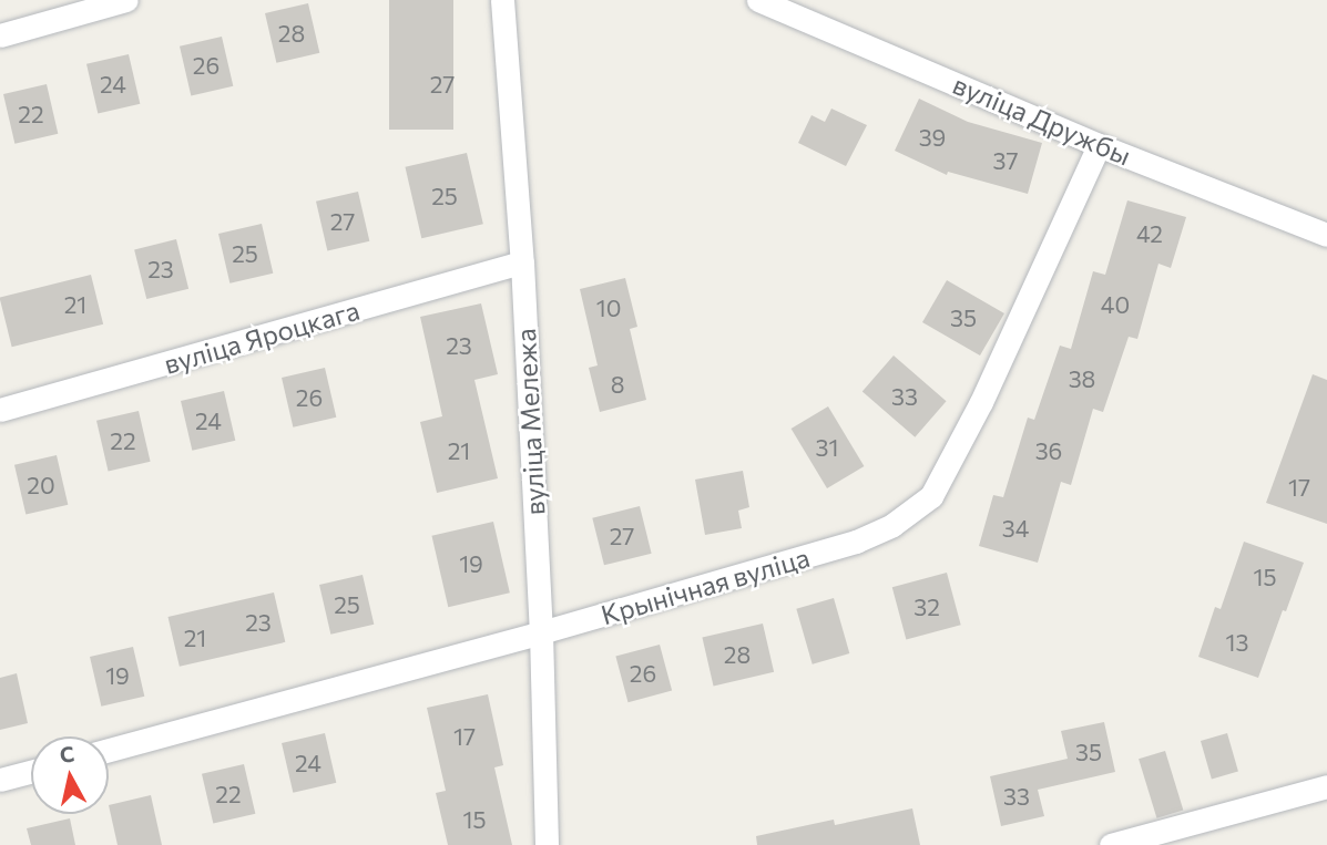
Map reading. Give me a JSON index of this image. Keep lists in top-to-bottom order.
{
  "streets": {
    "street": [
      "вуліца Дружбы",
      "вуліца Яроцкага",
      "вуліца Мележа",
      "Крынічная вуліца"
    ]
  },
  "crossings": [
    ["вуліца Дружбы", "Крынічная вуліца"],
    ["вуліца Яроцкага", "вуліца Мележа"],
    ["вуліца Мележа", "Крынічная вуліца"]
  ],
  "house_numbers": [
    "28",
    "26",
    "24",
    "27",
    "22",
    "39",
    "37",
    "25",
    "27",
    "42",
    "25",
    "23",
    "21",
    "40",
    "10",
    "35",
    "23",
    "38",
    "8",
    "33",
    "26",
    "24",
    "22",
    "31",
    "21",
    "36",
    "20",
    "17",
    "34",
    "27",
    "19",
    "15",
    "25",
    "32",
    "23",
    "21",
    "13",
    "28",
    "26",
    "19",
    "17",
    "35",
    "24",
    "22",
    "33",
    "15"
  ],
  "north": "top"
}
